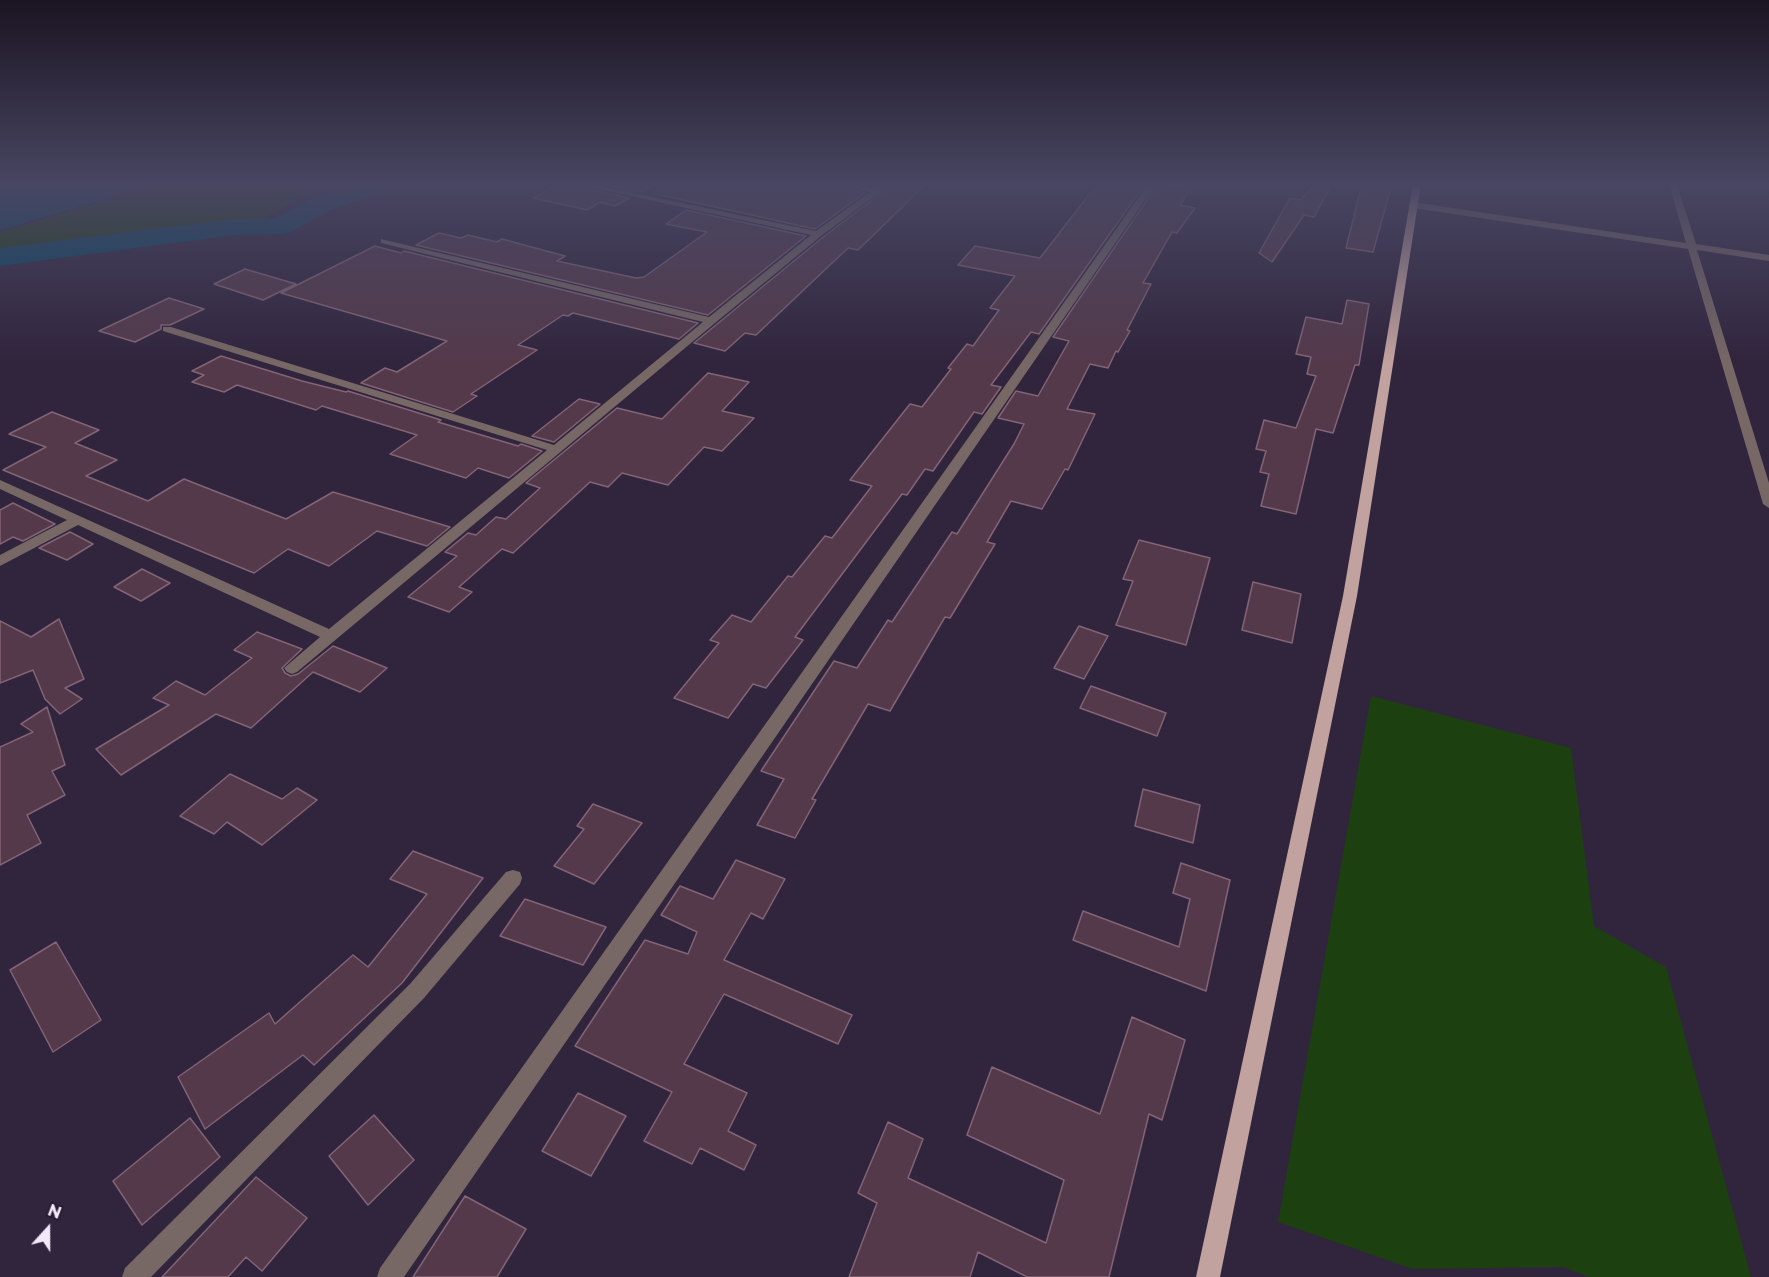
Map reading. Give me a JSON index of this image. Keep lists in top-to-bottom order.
{
  "north": "top"
}
